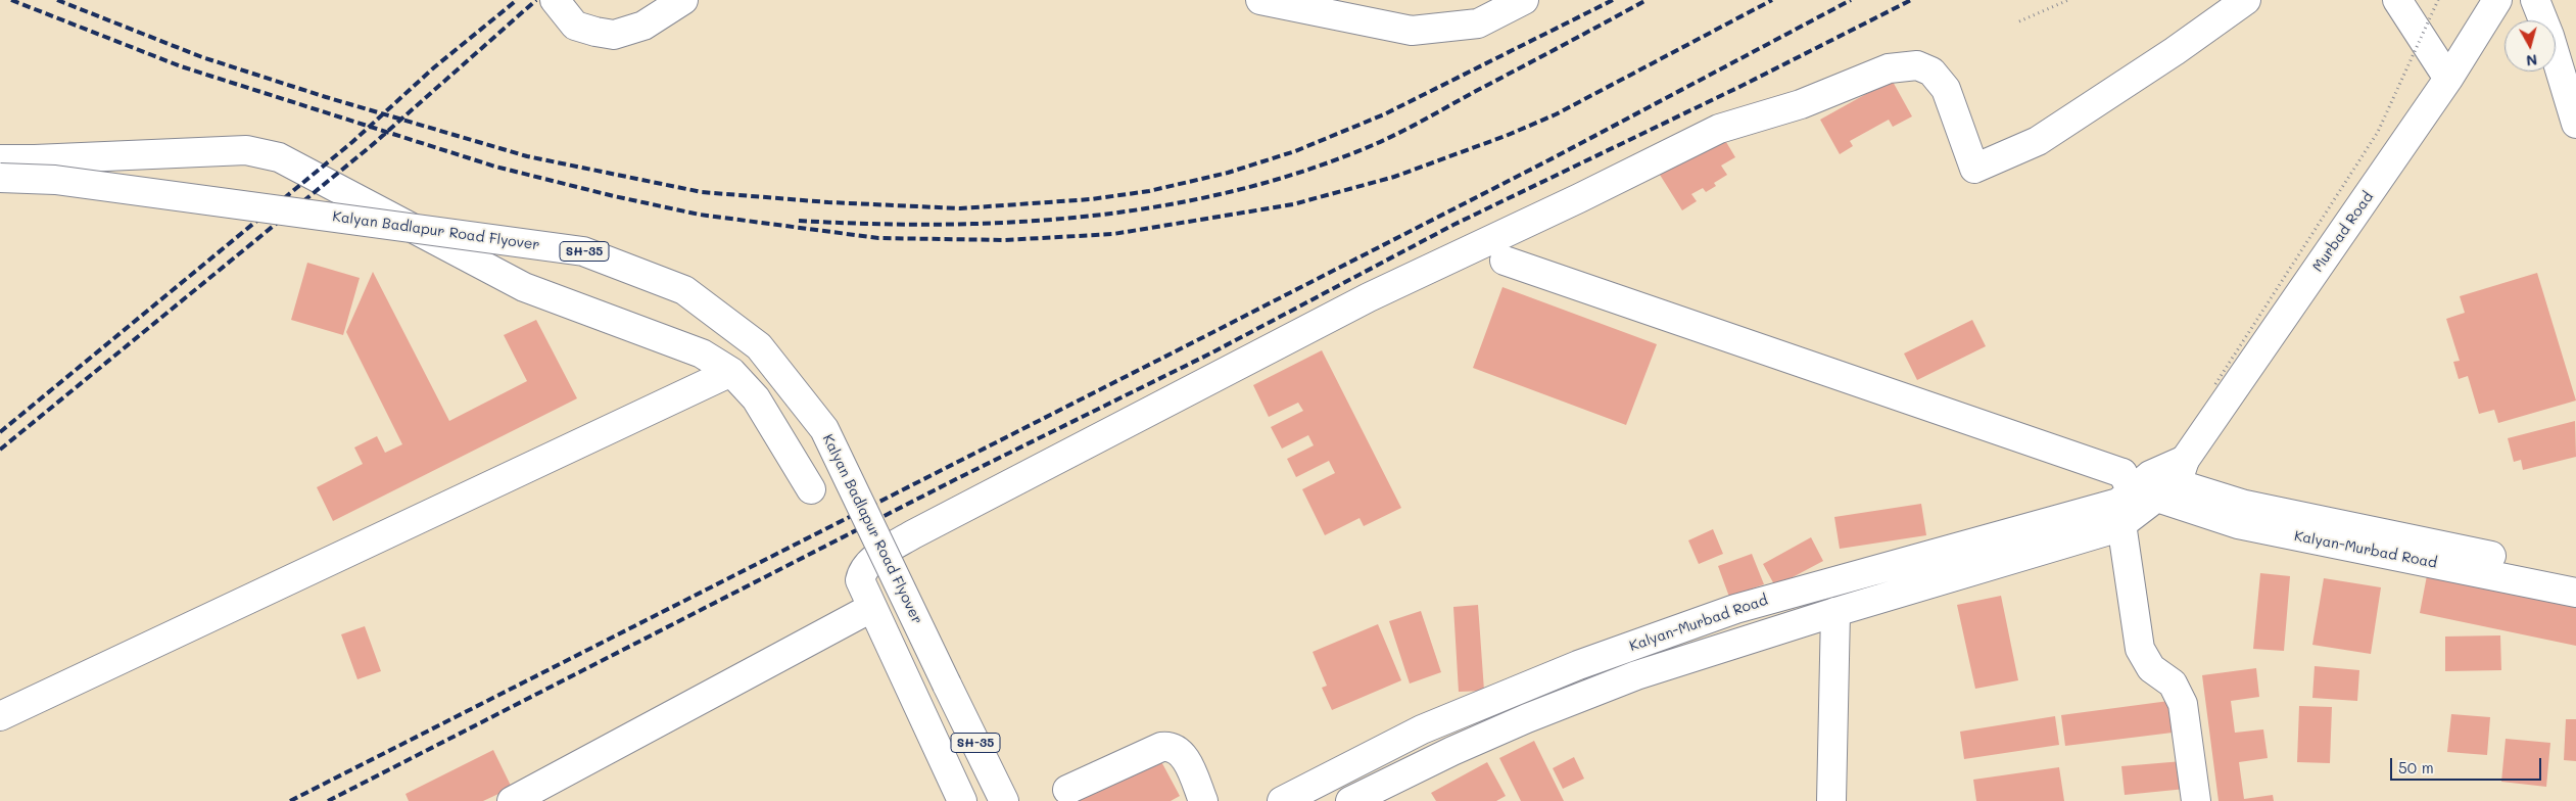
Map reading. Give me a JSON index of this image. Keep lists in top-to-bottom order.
{
  "streets": {
    "main road": [
      "Kalyan Badlapur Road Flyover",
      "Murbad Road",
      "SH-35",
      "Kalyan-Murbad Road"
    ]
  },
  "crossings": [
    ["Murbad Road", "Kalyan-Murbad Road"]
  ],
  "scale_bar": "50 m",
  "north": "bottom"
}
